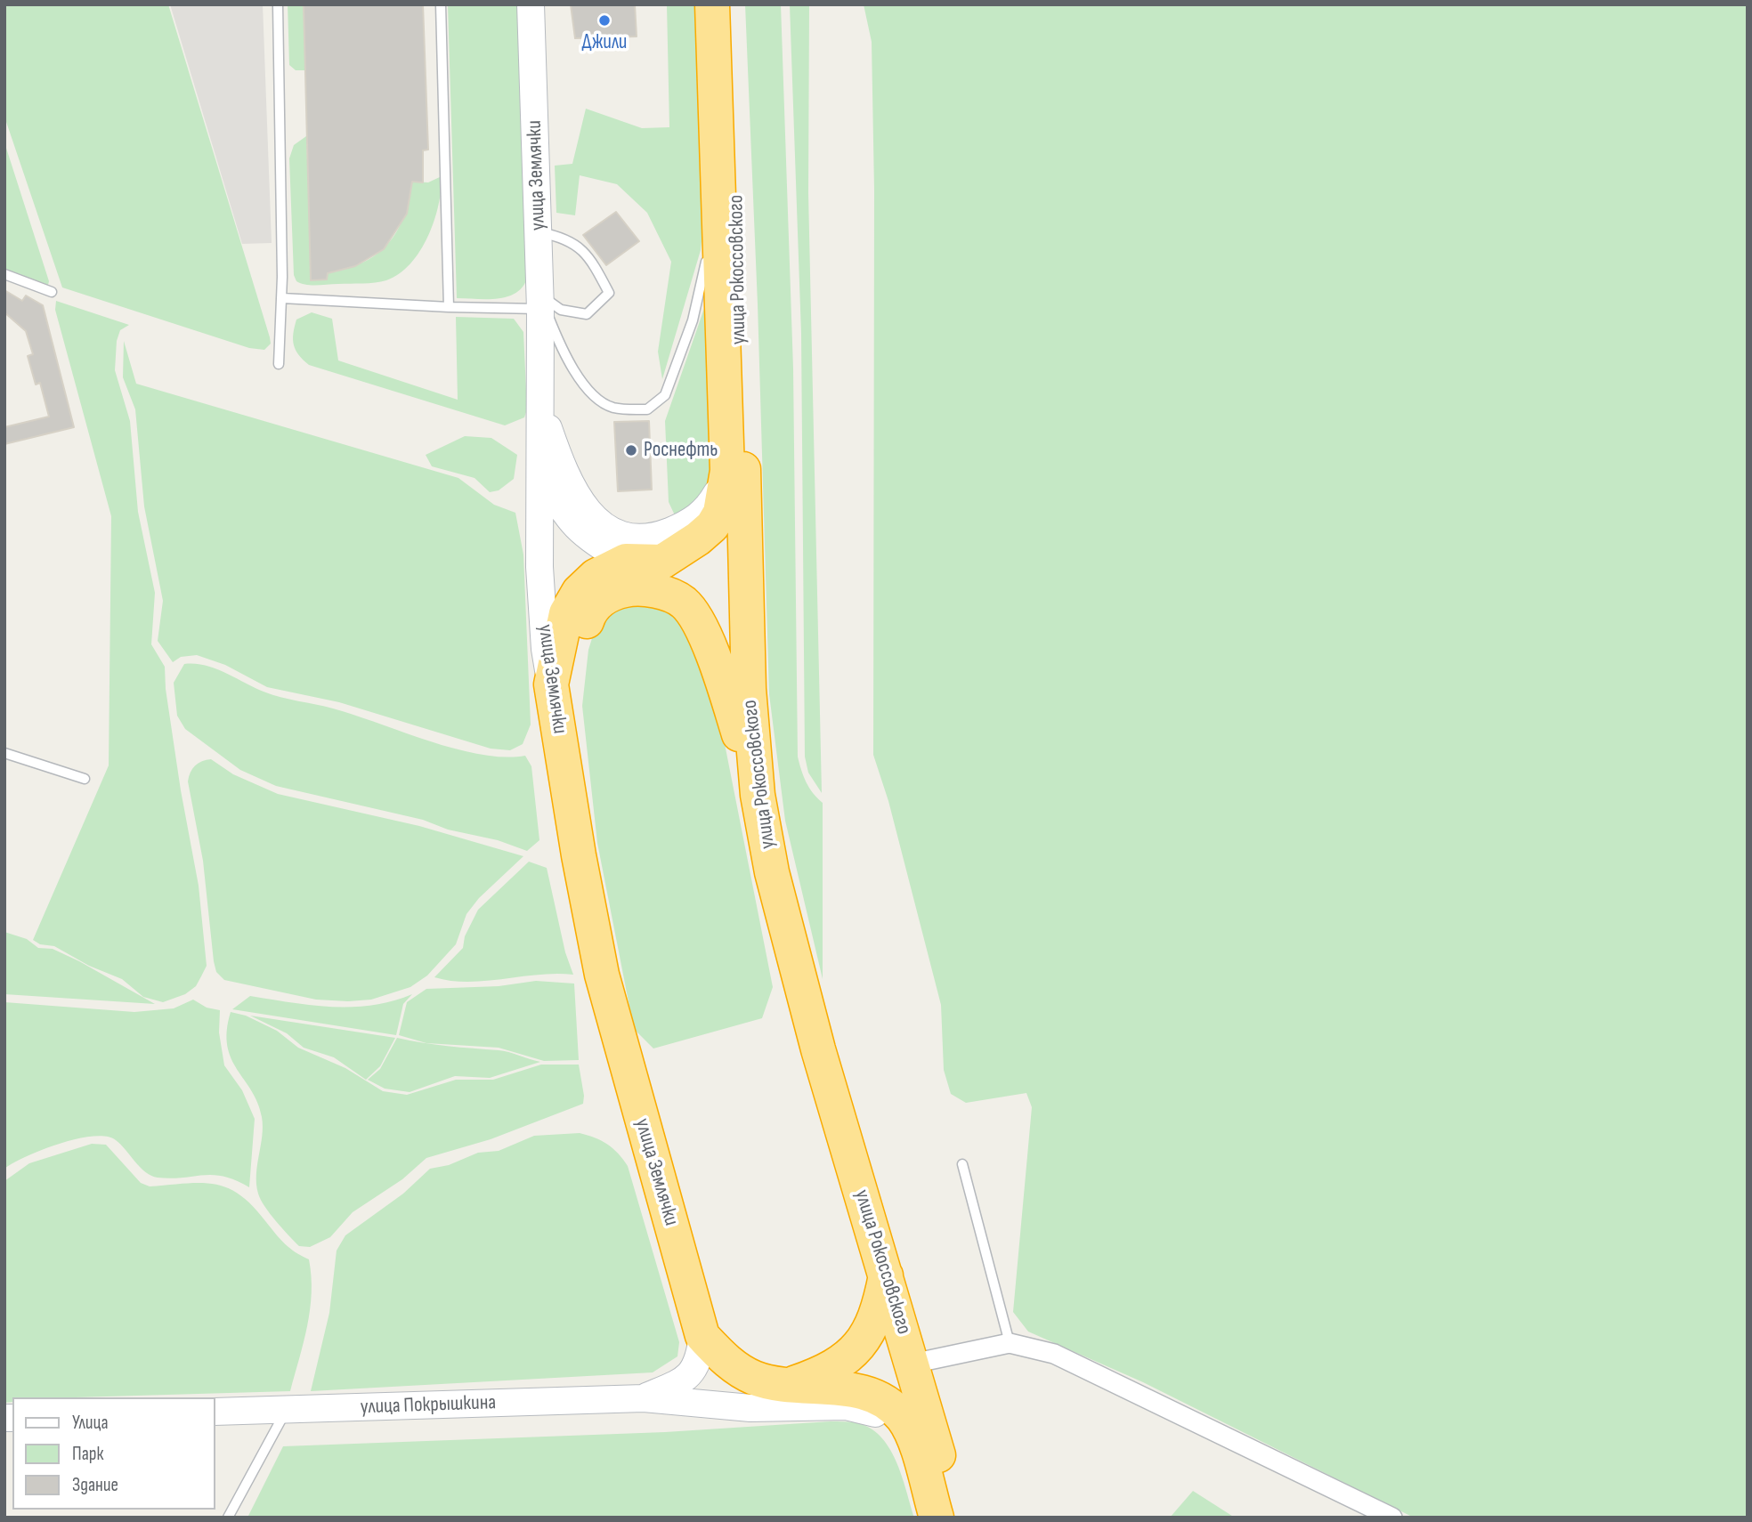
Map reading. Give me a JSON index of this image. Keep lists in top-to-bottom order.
{
  "streets": {
    "highway": ["улица Землячки", "улица Рокоссовского"],
    "main road": ["улица Покрышкина"]
  },
  "places": ["Джили", "Роснефть"],
  "legend": ["Улица", "Парк", "Здание"]
}
